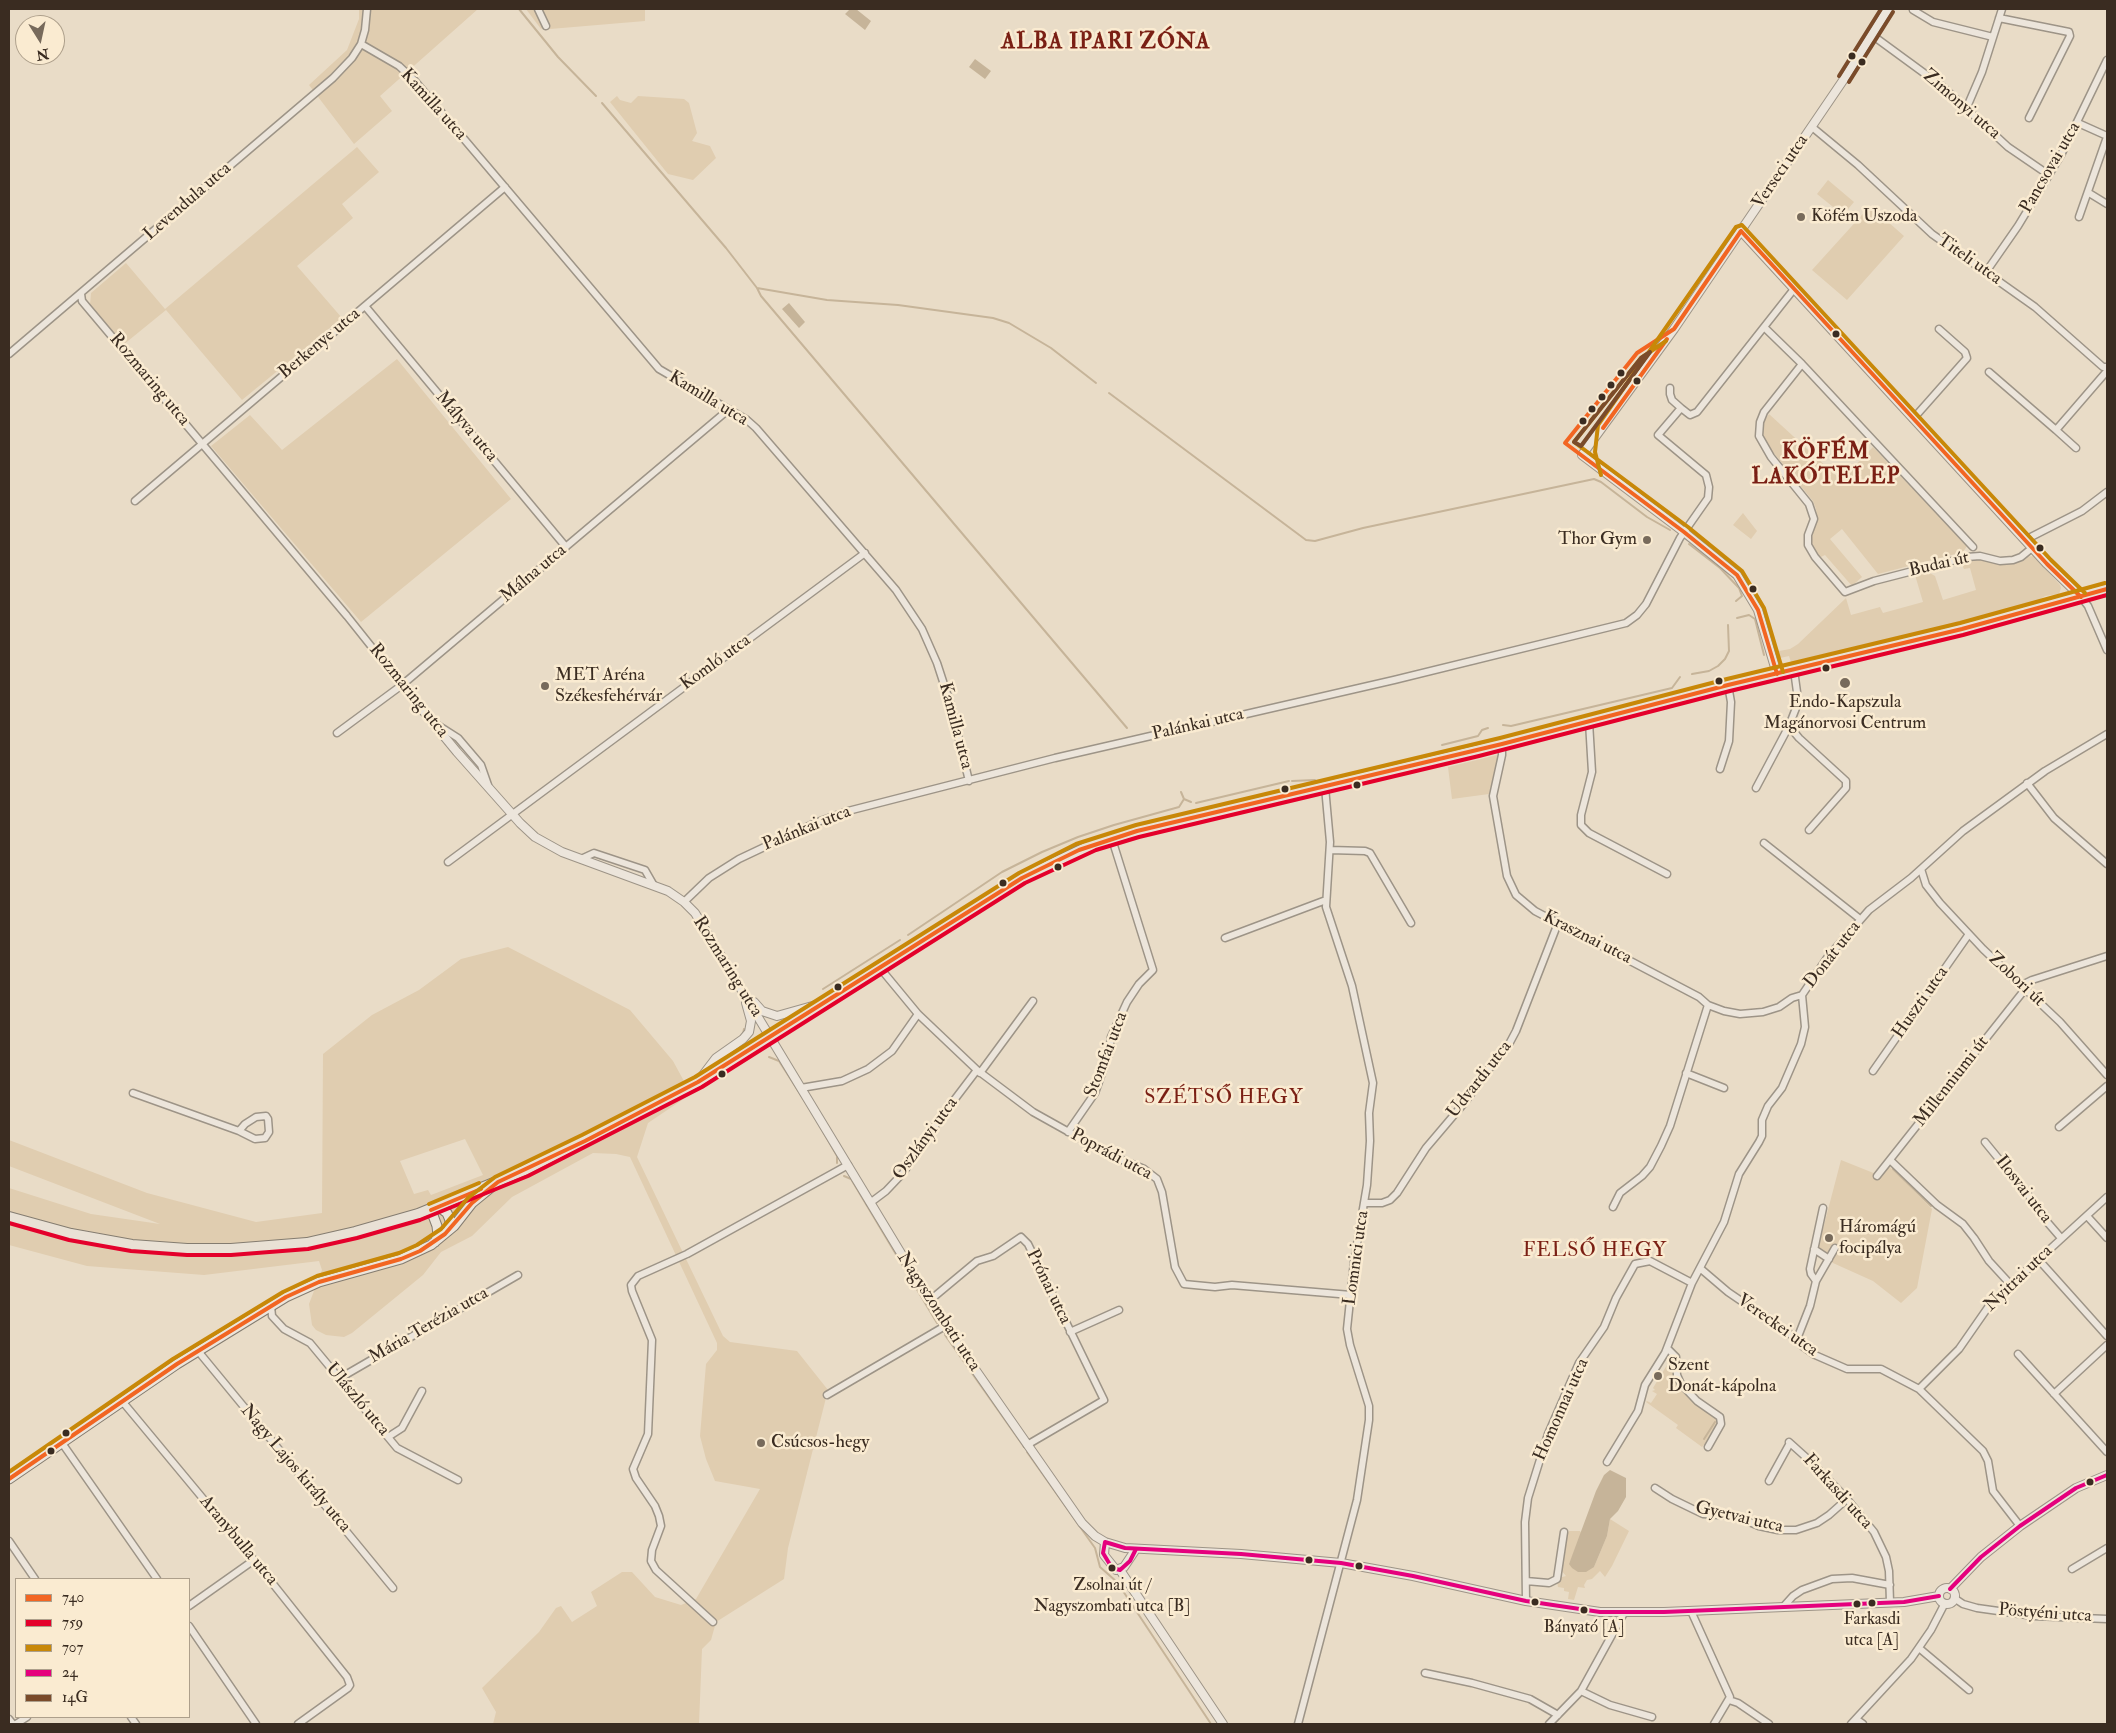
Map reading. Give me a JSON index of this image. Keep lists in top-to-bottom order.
{
  "streets": {
    "street": [
      "Kamilla utca",
      "Zimonyi utca",
      "Pancsovai utca",
      "Verseci utca",
      "Levendula utca",
      "Titeli utca",
      "Berkenye utca",
      "Rozmaring utca",
      "Mályva utca",
      "Budai út",
      "Málna utca",
      "Komló utca",
      "Palánkai utca",
      "Krasznai utca",
      "Donát utca",
      "Zobori út",
      "Huszti utca",
      "Stomfai utca",
      "Udvardi utca",
      "Millenniumi út",
      "Oszlányi utca",
      "Poprádi utca",
      "Ilosvai utca",
      "Lomnici utca",
      "Nyitrai utca",
      "Prónai utca",
      "Nagyszombati utca",
      "Mária Terézia utca",
      "Vereckei utca",
      "Ulászló utca",
      "Homonnai utca",
      "Nagy Lajos király utca",
      "Farkasdi utca",
      "Gyetvai utca",
      "Aranybulla utca",
      "Pöstyéni utca"
    ]
  },
  "crossings": [
    ["Kamilla utca", "Levendula utca"],
    ["Kamilla utca", "Berkenye utca"],
    ["Kamilla utca", "Málna utca"],
    ["Kamilla utca", "Komló utca"],
    ["Kamilla utca", "Palánkai utca"],
    ["Zimonyi utca", "Pancsovai utca"],
    ["Zimonyi utca", "Verseci utca"],
    ["Pancsovai utca", "Titeli utca"],
    ["Verseci utca", "Titeli utca"],
    ["Verseci utca", "Palánkai utca"],
    ["Levendula utca", "Rozmaring utca"],
    ["Berkenye utca", "Rozmaring utca"],
    ["Berkenye utca", "Mályva utca"],
    ["Rozmaring utca", "Málna utca"],
    ["Rozmaring utca", "Komló utca"],
    ["Rozmaring utca", "Palánkai utca"],
    ["Rozmaring utca", "Nagyszombati utca"],
    ["Mályva utca", "Málna utca"],
    ["Krasznai utca", "Donát utca"],
    ["Krasznai utca", "Udvardi utca"],
    ["Donát utca", "Zobori út"],
    ["Donát utca", "Vereckei utca"],
    ["Donát utca", "Homonnai utca"],
    ["Zobori út", "Huszti utca"],
    ["Zobori út", "Millenniumi út"],
    ["Stomfai utca", "Poprádi utca"],
    ["Udvardi utca", "Lomnici utca"],
    ["Oszlányi utca", "Poprádi utca"],
    ["Oszlányi utca", "Nagyszombati utca"],
    ["Poprádi utca", "Lomnici utca"],
    ["Ilosvai utca", "Nyitrai utca"],
    ["Nyitrai utca", "Vereckei utca"],
    ["Prónai utca", "Nagyszombati utca"],
    ["Mária Terézia utca", "Ulászló utca"],
    ["Farkasdi utca", "Gyetvai utca"]
  ],
  "districts": [
    "ALBA IPARI ZÓNA",
    "KÖFÉM LAKÓTELEP",
    "SZÉTSŐ HEGY",
    "FELSŐ HEGY"
  ],
  "places": [
    "Köfém Uszoda",
    "Thor Gym",
    "Endo-Kapszula Magánorvosi Centrum",
    "MET Aréna Székesfehérvár",
    "Háromágú focipálya",
    "Szent Donát-kápolna",
    "Csúcsos-hegy",
    "Zsolnai út / Nagyszombati utca [B]",
    "Farkasdi utca [A]",
    "Bányató [A]"
  ],
  "lines": [
    "transit line 14G",
    "transit line 707",
    "transit line 740",
    "transit line 759",
    "transit line 24"
  ],
  "legend": [
    "740",
    "759",
    "707",
    "24",
    "14G"
  ],
  "north": "bottom"
}
